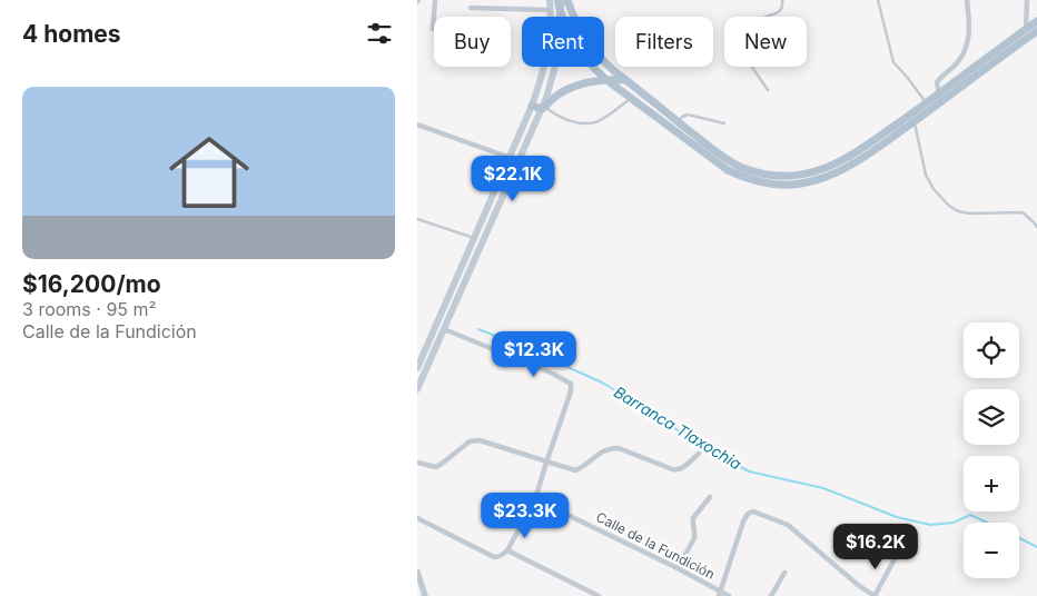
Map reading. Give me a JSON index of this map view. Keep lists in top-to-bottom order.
{
  "streets": {
    "street": ["Calle de la Fundición"]
  },
  "water": ["Barranca Tlaxochia"],
  "page": {
    "heading": "4 homes",
    "chip": [
      "Buy",
      "Rent",
      "Filters",
      "New"
    ],
    "list": [
      {
        "name": "$16,200/mo",
        "note": "3 rooms · 95 m² · Calle de la Fundición"
      }
    ],
    "price": [
      "$22.1K",
      "$12.3K",
      "$23.3K",
      "$16.2K"
    ],
    "map_buttons": ["+", "−"]
  }
}
